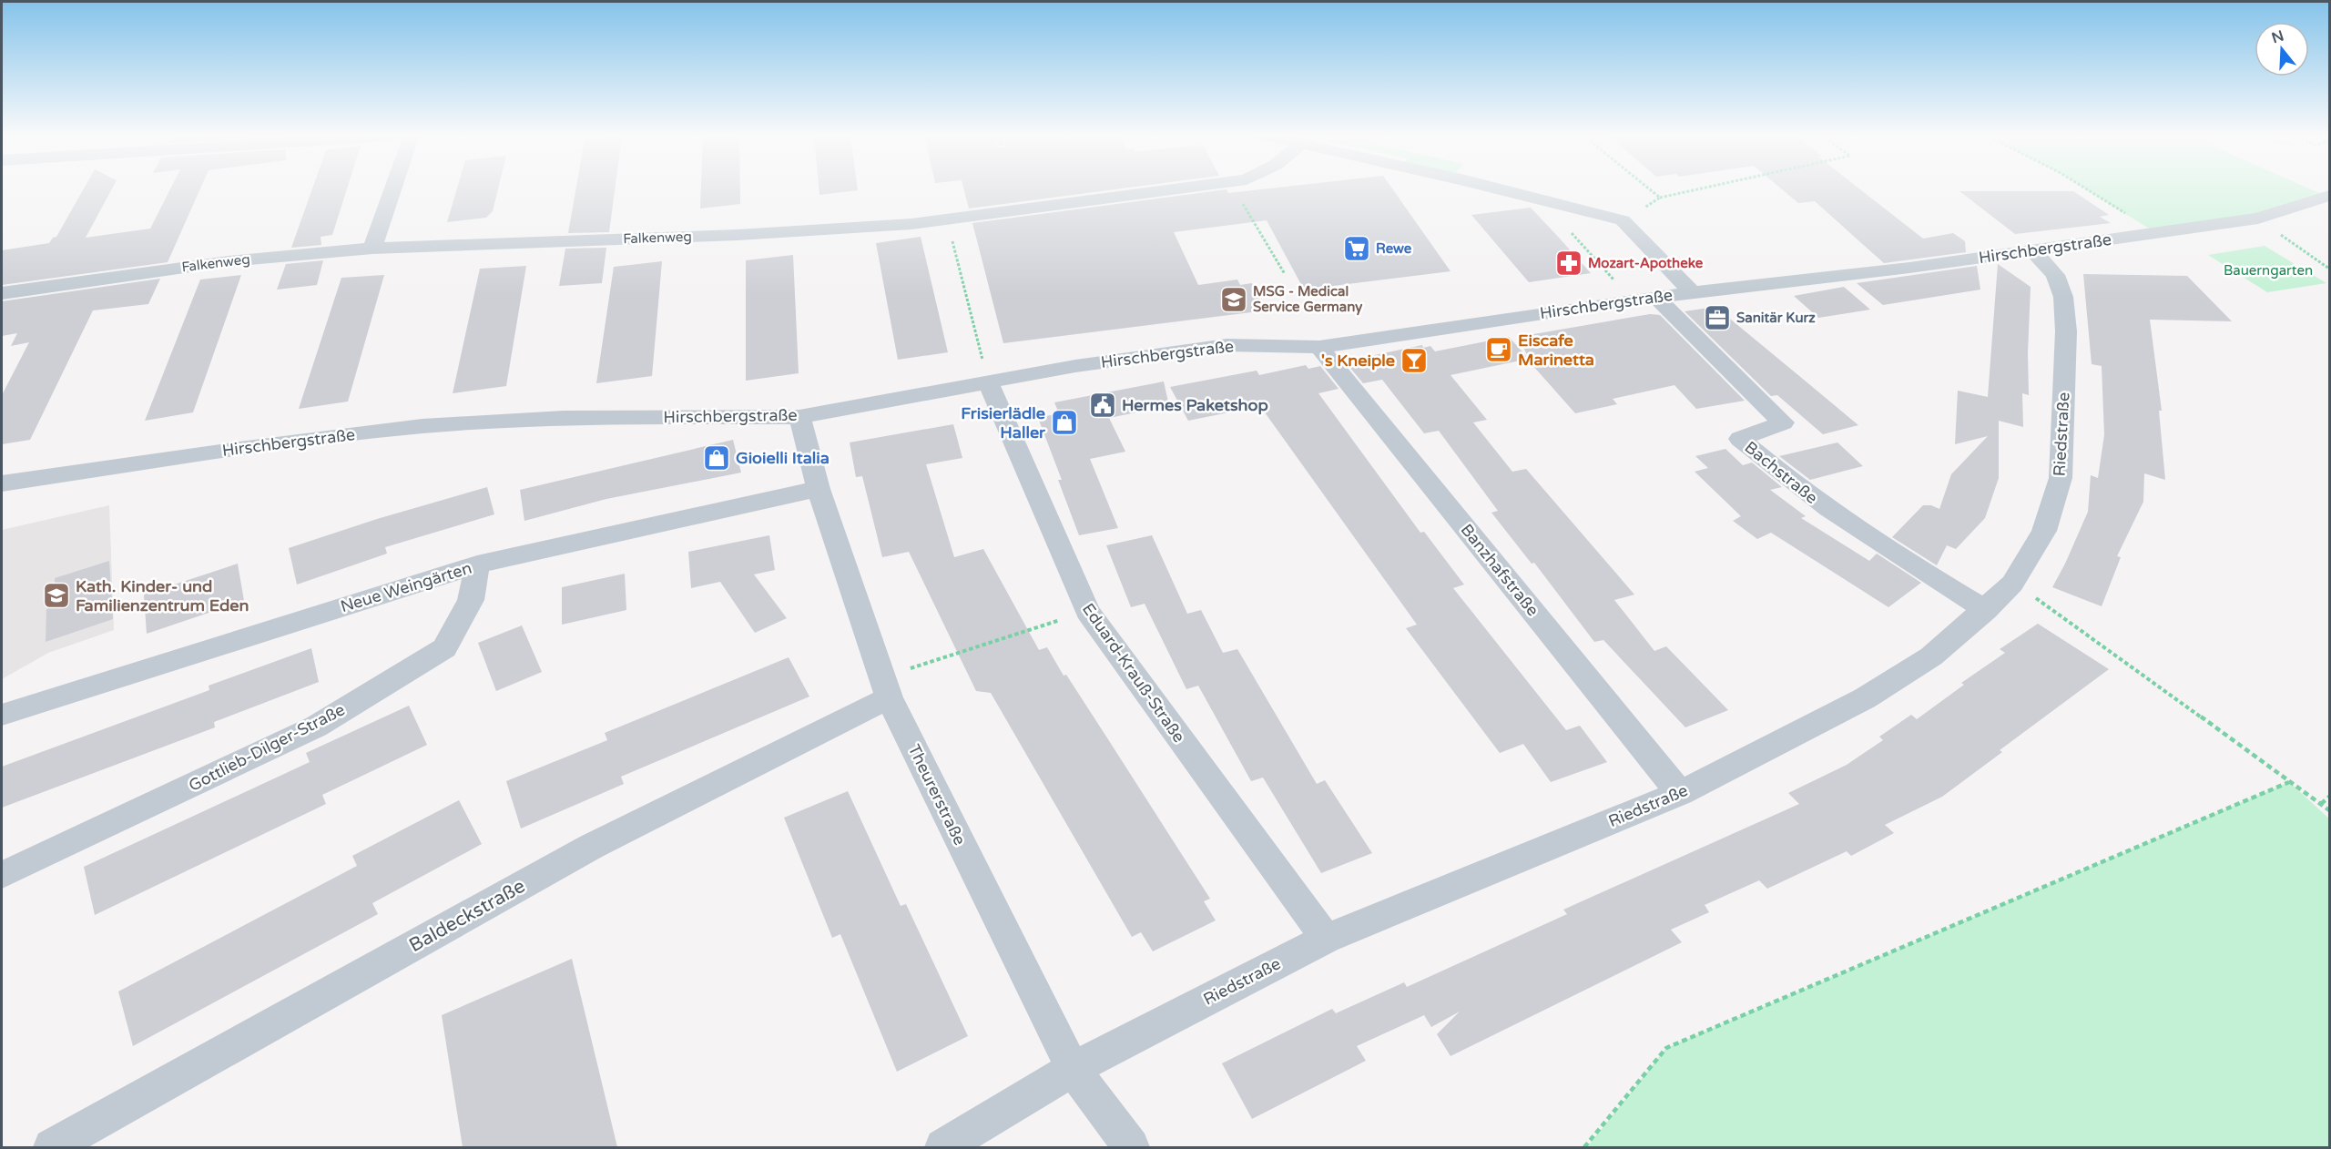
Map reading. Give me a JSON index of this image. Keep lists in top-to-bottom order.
{
  "streets": {
    "street": [
      "Falkenweg",
      "Hirschbergstraße",
      "Riedstraße",
      "Bachstraße",
      "Banzhafstraße",
      "Neue Weingärten",
      "Eduard-Krauß-Straße",
      "Gottlieb-Dilger-Straße",
      "Theurerstraße",
      "Baldeckstraße"
    ]
  },
  "crossings": [
    ["Hirschbergstraße", "Riedstraße"],
    ["Hirschbergstraße", "Bachstraße"],
    ["Hirschbergstraße", "Banzhafstraße"],
    ["Hirschbergstraße", "Eduard-Krauß-Straße"],
    ["Hirschbergstraße", "Theurerstraße"],
    ["Riedstraße", "Bachstraße"],
    ["Riedstraße", "Banzhafstraße"],
    ["Riedstraße", "Eduard-Krauß-Straße"],
    ["Riedstraße", "Theurerstraße"],
    ["Neue Weingärten", "Gottlieb-Dilger-Straße"],
    ["Neue Weingärten", "Theurerstraße"],
    ["Theurerstraße", "Baldeckstraße"]
  ],
  "parks": ["Bauerngarten"],
  "places": {
    "supermarket": ["Rewe"],
    "pharmacy": ["Mozart-Apotheke"],
    "school or university": ["MSG - Medical Service Germany", "Kath. Kinder- und Familienzentrum Eden"],
    "office": ["Sanitär Kurz"],
    "cafe": ["Eiscafe Marinetta"],
    "bar": ["'s Kneiple"],
    "public building": ["Hermes Paketshop"],
    "shop": ["Frisierlädle Haller", "Gioielli Italia"]
  },
  "north": "top"
}
